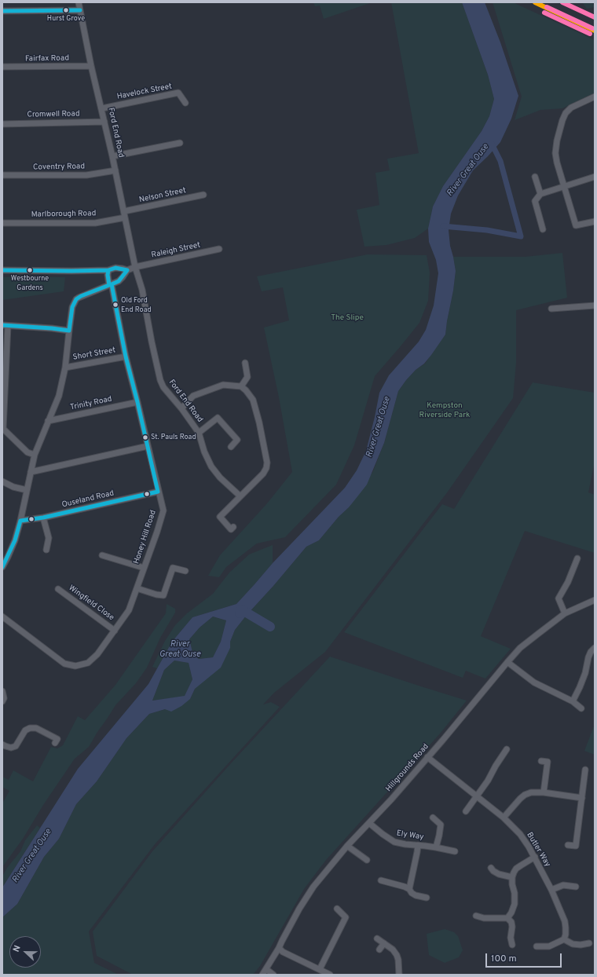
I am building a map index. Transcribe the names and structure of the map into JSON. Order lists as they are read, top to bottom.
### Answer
{
  "streets": {
    "street": [
      "Fairfax Road",
      "Havelock Street",
      "Cromwell Road",
      "Ford End Road",
      "Coventry Road",
      "Nelson Street",
      "Marlborough Road",
      "Raleigh Street",
      "Short Street",
      "Trinity Road",
      "Ouseland Road",
      "Honey Hill Road",
      "Wingfield Close",
      "Hillgrounds Road",
      "Ely Way",
      "Butler Way"
    ]
  },
  "crossings": [
    ["Fairfax Road", "Ford End Road"],
    ["Havelock Street", "Ford End Road"],
    ["Cromwell Road", "Ford End Road"],
    ["Ford End Road", "Coventry Road"],
    ["Ford End Road", "Nelson Street"],
    ["Ford End Road", "Marlborough Road"],
    ["Ford End Road", "Raleigh Street"],
    ["Short Street", "Honey Hill Road"],
    ["Trinity Road", "Honey Hill Road"],
    ["Ouseland Road", "Honey Hill Road"],
    ["Honey Hill Road", "Wingfield Close"],
    ["Hillgrounds Road", "Ely Way"],
    ["Hillgrounds Road", "Butler Way"]
  ],
  "water": ["River Great Ouse"],
  "parks": ["The Slipe", "Kempston Riverside Park"],
  "places": [
    "Hurst Grove",
    "Westbourne Gardens",
    "Old Ford End Road",
    "St. Pauls Road"
  ],
  "scale_bar": "100 m",
  "north": "left"
}
